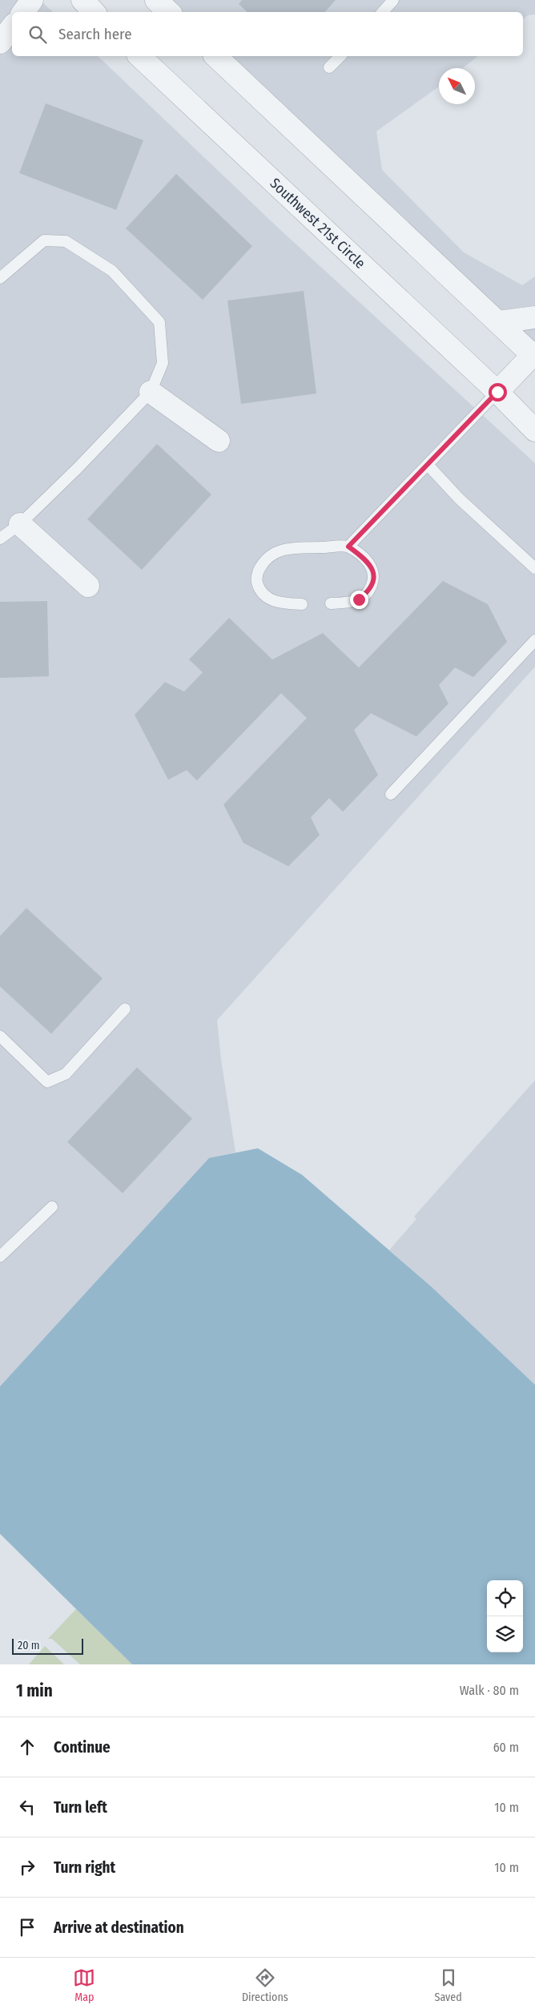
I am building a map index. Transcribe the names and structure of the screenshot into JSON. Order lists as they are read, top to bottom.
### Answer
{
  "streets": {
    "street": ["Southwest 21st Circle"]
  },
  "scale_bar": "20 m",
  "north": "top left",
  "page": {
    "search": "Search here",
    "scale": "20 m",
    "heading": ["1 min", "Walk · 80 m"],
    "list": [
      ["Continue", "60 m"],
      ["Turn left", "10 m"],
      ["Turn right", "10 m"],
      "Arrive at destination"
    ],
    "nav": ["Map", "Directions", "Saved"]
  }
}
